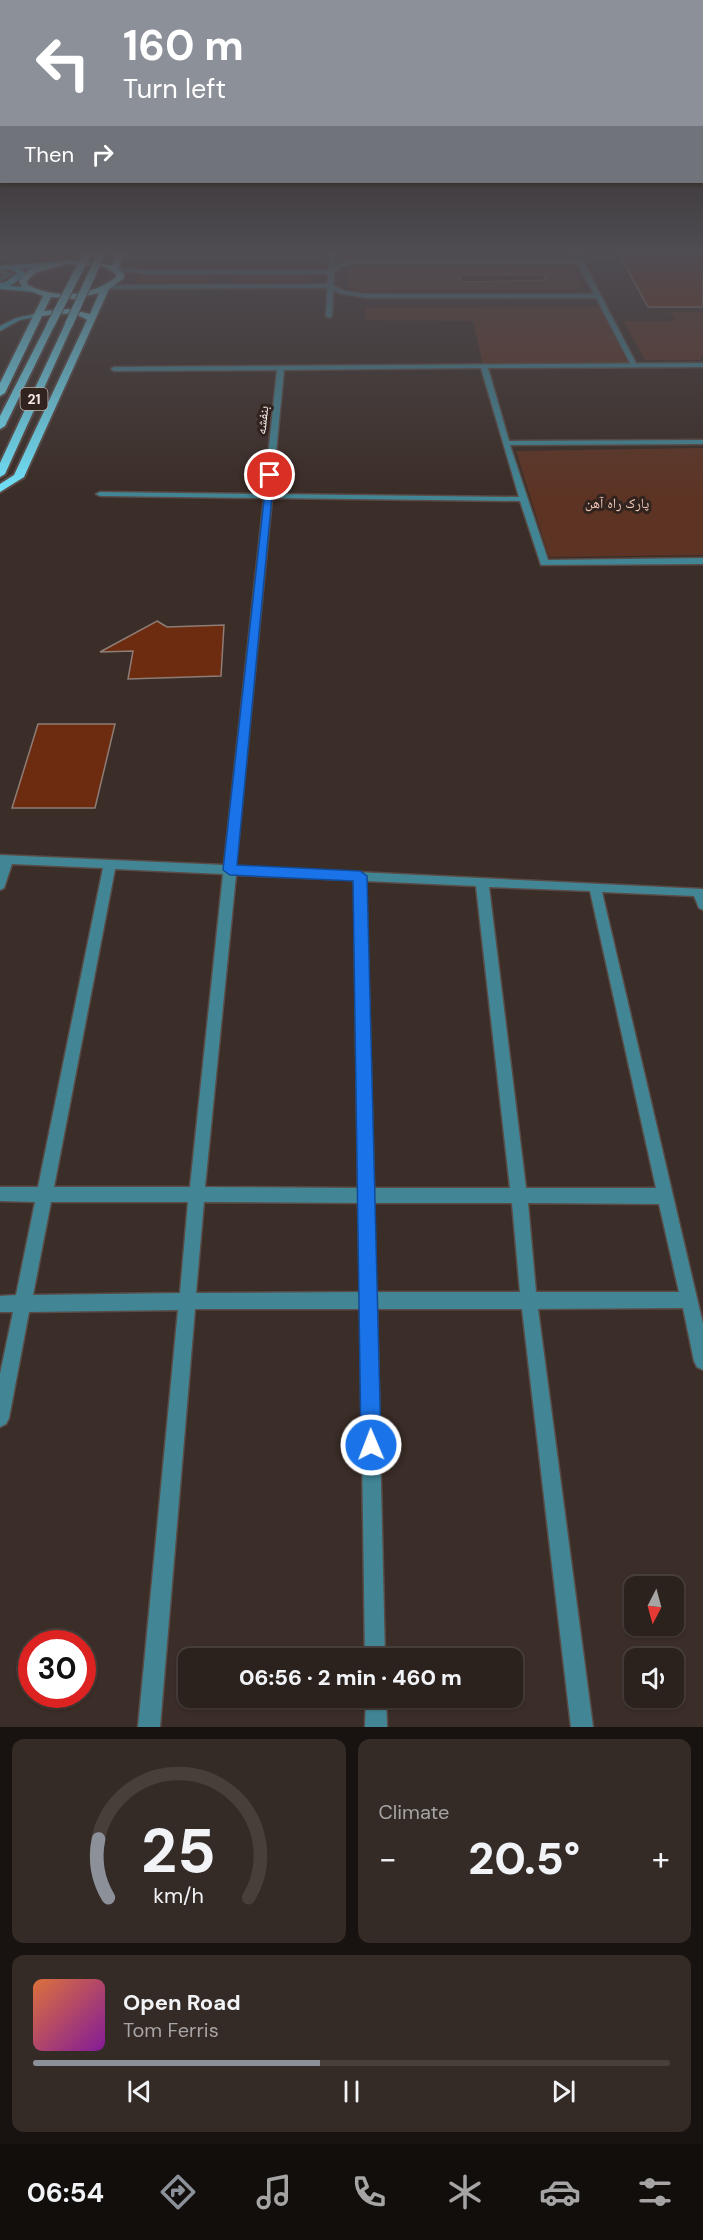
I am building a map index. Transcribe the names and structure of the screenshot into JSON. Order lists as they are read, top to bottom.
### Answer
{
  "streets": {
    "highway": ["21"],
    "street": ["بنفشه"]
  },
  "parks": ["پارک راه آهن"],
  "north": "bottom",
  "page": {
    "turn": ["160 m", "Turn left"],
    "then": "Then",
    "limit": "30",
    "trip": "06:56 · 2 min · 460 m",
    "tile": "Climate",
    "heat": ["−", "20.5°", "+"],
    "song": ["Open Road", "Tom Ferris"],
    "tabs": "06:54",
    "gauge": ["25", "km/h"]
  }
}
